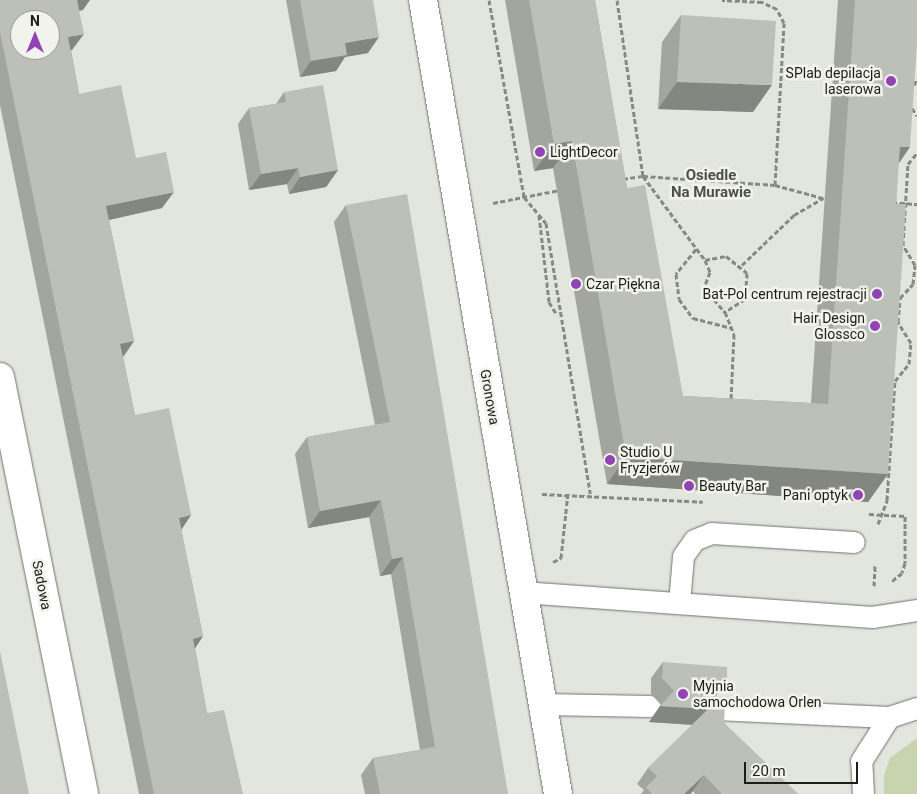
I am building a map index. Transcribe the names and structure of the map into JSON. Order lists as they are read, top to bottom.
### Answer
{
  "streets": {
    "street": ["Gronowa", "Sadowa"]
  },
  "districts": ["Osiedle Na Murawie"],
  "places": [
    "SPlab depilacja laserowa",
    "LightDecor",
    "Czar Piękna",
    "Bat-Pol centrum rejestracji",
    "Hair Design Glossco",
    "Studio U Fryzjerów",
    "Beauty Bar",
    "Pani optyk",
    "Myjnia samochodowa Orlen"
  ],
  "scale_bar": "20 m",
  "north": "top"
}
